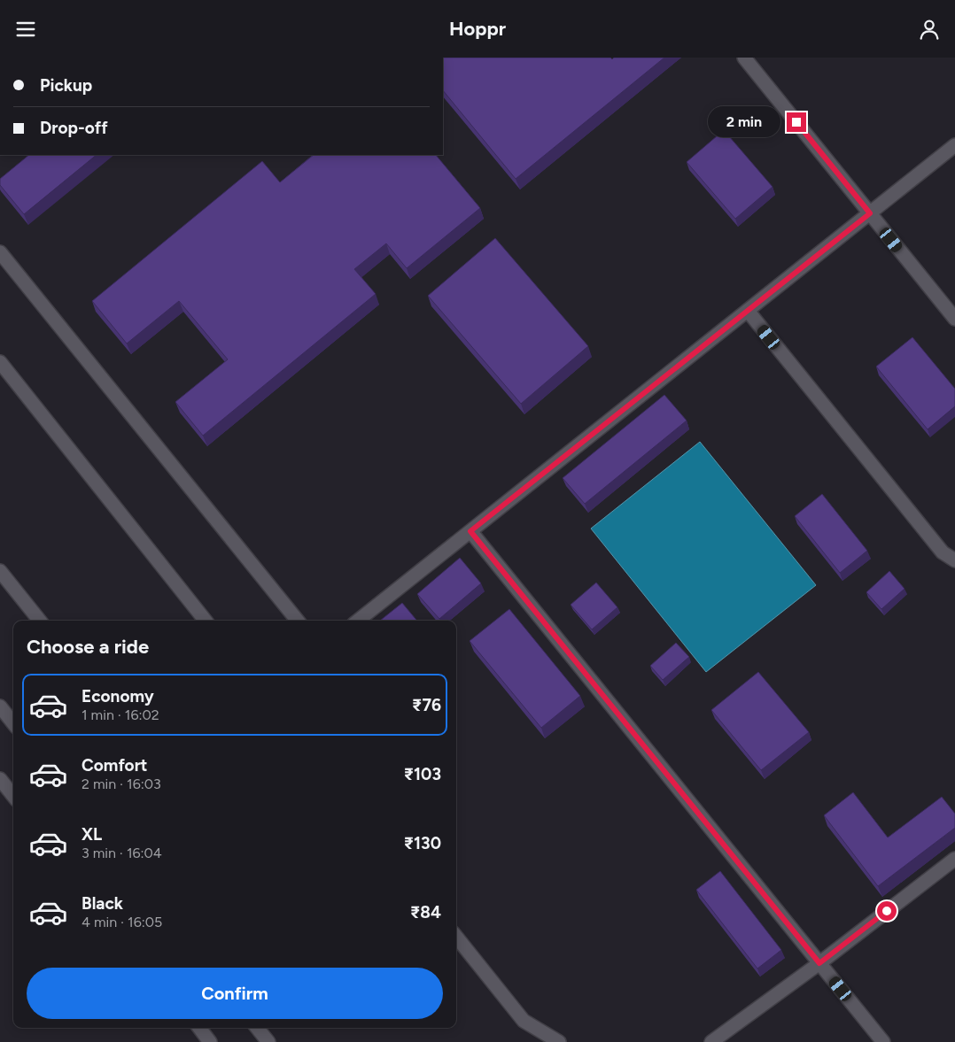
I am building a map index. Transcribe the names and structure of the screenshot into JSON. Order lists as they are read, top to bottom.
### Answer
{
  "page": {
    "header": "Hoppr",
    "banner": ["Pickup", "Drop-off"],
    "bubble": "2 min",
    "heading": "Choose a ride",
    "list": [
      {
        "name": "Economy",
        "note": "1 min · 16:02",
        "value": "₹76"
      },
      {
        "name": "Comfort",
        "note": "2 min · 16:03",
        "value": "₹103"
      },
      {
        "name": "XL",
        "note": "3 min · 16:04",
        "value": "₹130"
      },
      {
        "name": "Black",
        "note": "4 min · 16:05",
        "value": "₹84"
      }
    ],
    "buttons": "Confirm"
  }
}
